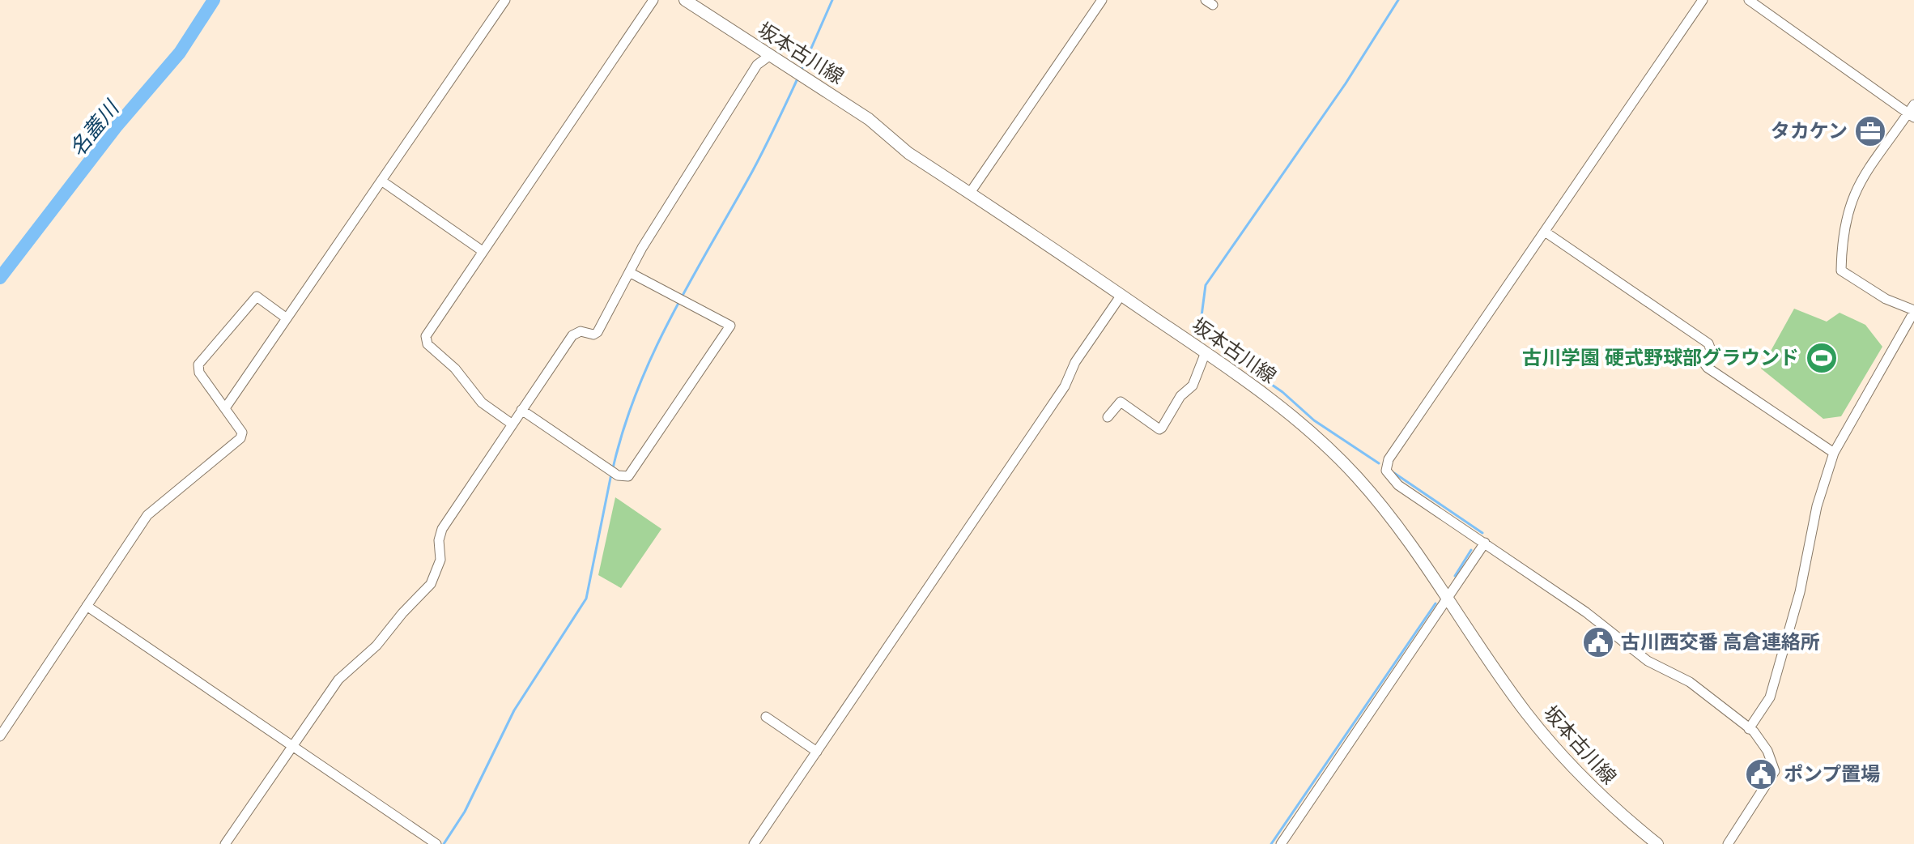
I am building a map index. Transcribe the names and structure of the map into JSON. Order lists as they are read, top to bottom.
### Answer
{
  "streets": {
    "main road": ["坂本古川線"]
  },
  "water": ["名蓋川"],
  "places": {
    "office": ["タカケン"],
    "sports": ["古川学園 硬式野球部グラウンド"],
    "public building": ["古川西交番 高倉連絡所", "ポンプ置場"]
  }
}
